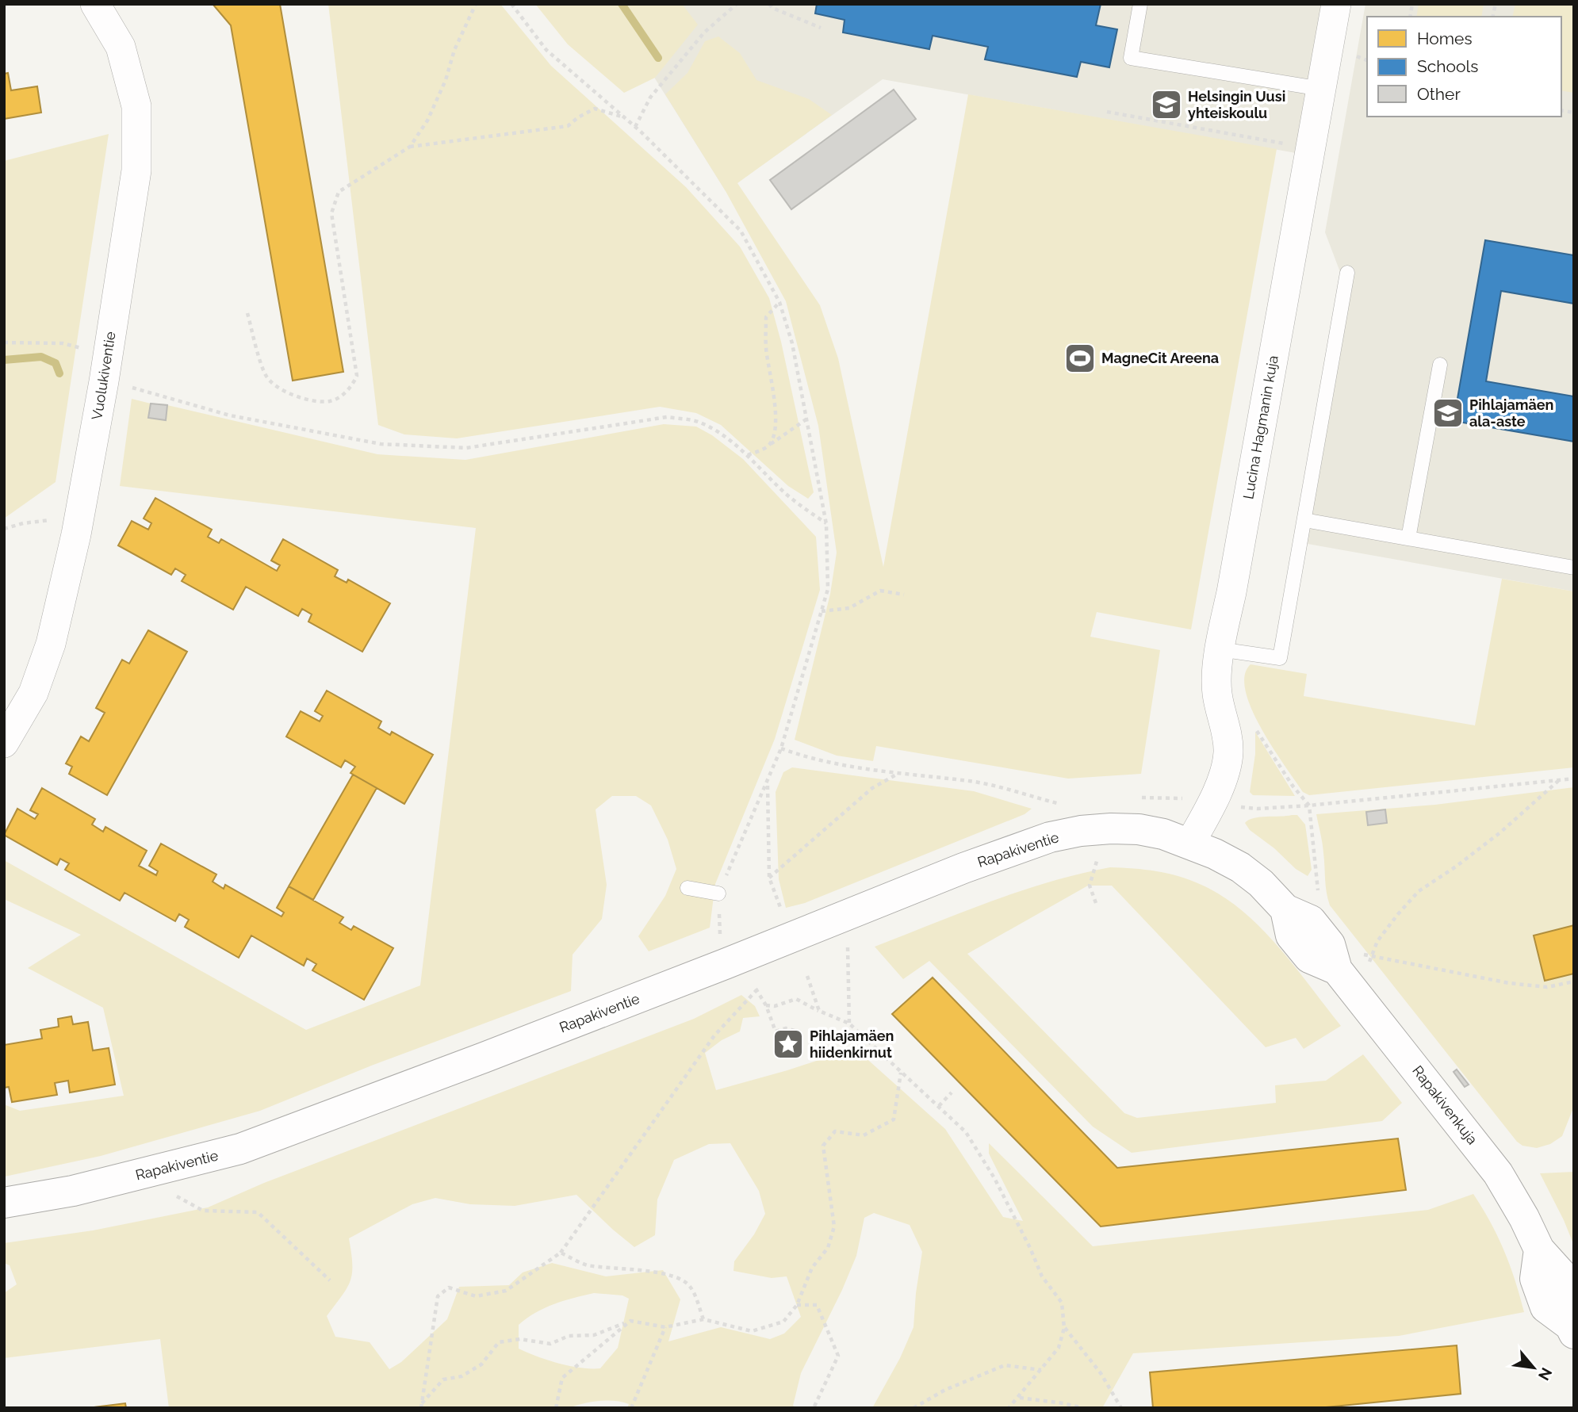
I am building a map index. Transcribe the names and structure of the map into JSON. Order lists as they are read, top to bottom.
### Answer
{
  "streets": {
    "main road": ["Rapakiventie", "Rapakivenkuja"],
    "street": ["Vuolukiventie", "Lucina Hagmanin kuja"]
  },
  "crossings": [
    ["Lucina Hagmanin kuja", "Rapakiventie"],
    ["Lucina Hagmanin kuja", "Rapakivenkuja"],
    ["Rapakiventie", "Rapakivenkuja"]
  ],
  "places": {
    "school or university": ["Helsingin Uusi yhteiskoulu", "Pihlajamäen ala-aste"],
    "sports": ["MagneCit Areena"],
    "place": ["Pihlajamäen hiidenkirnut"]
  },
  "legend": ["Homes", "Schools", "Other"],
  "north": "bottom right"
}
